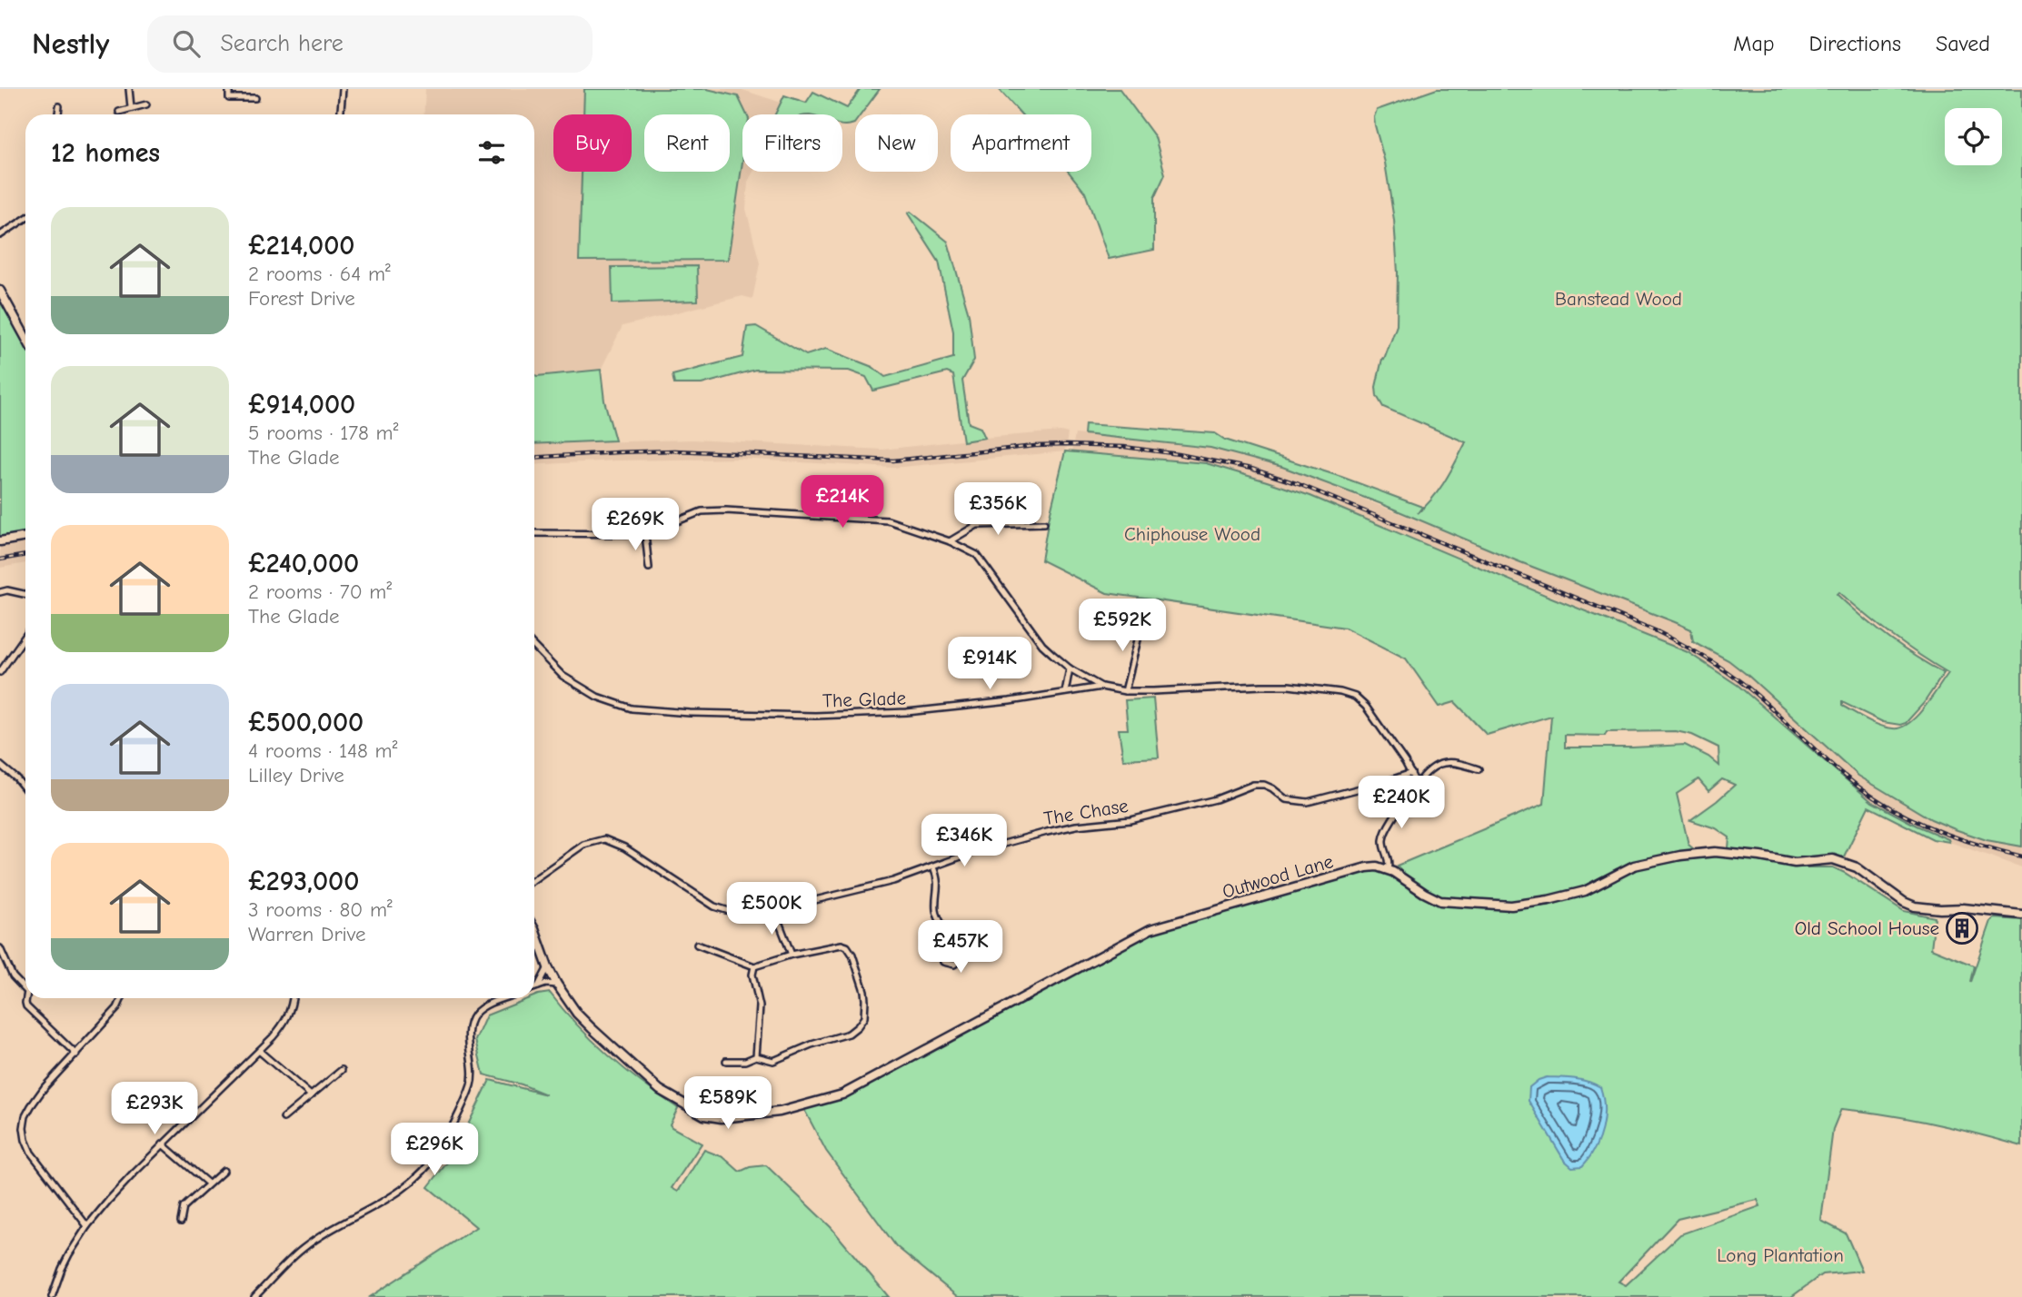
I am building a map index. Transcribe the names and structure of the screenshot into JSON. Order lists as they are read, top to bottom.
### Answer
{
  "streets": {
    "main road": ["Outwood Lane"],
    "street": ["The Glade", "The Chase"]
  },
  "crossings": [
    ["The Glade", "The Chase"]
  ],
  "parks": ["Banstead Wood", "Chiphouse Wood", "Long Plantation"],
  "places": {
    "building": ["Old School House"]
  },
  "page": {
    "header": "Nestly",
    "search": "Search here",
    "nav": ["Map", "Directions", "Saved"],
    "chip": [
      "Buy",
      "Rent",
      "Filters",
      "New",
      "Apartment"
    ],
    "heading": "12 homes",
    "list": [
      {
        "name": "£214,000",
        "note": "2 rooms · 64 m² · Forest Drive"
      },
      {
        "name": "£914,000",
        "note": "5 rooms · 178 m² · The Glade"
      },
      {
        "name": "£240,000",
        "note": "2 rooms · 70 m² · The Glade"
      },
      {
        "name": "£500,000",
        "note": "4 rooms · 148 m² · Lilley Drive"
      },
      {
        "name": "£293,000",
        "note": "3 rooms · 80 m² · Warren Drive"
      }
    ],
    "price": [
      "£214K",
      "£356K",
      "£269K",
      "£592K",
      "£914K",
      "£240K",
      "£346K",
      "£500K",
      "£457K",
      "£589K",
      "£293K",
      "£296K"
    ]
  }
}
